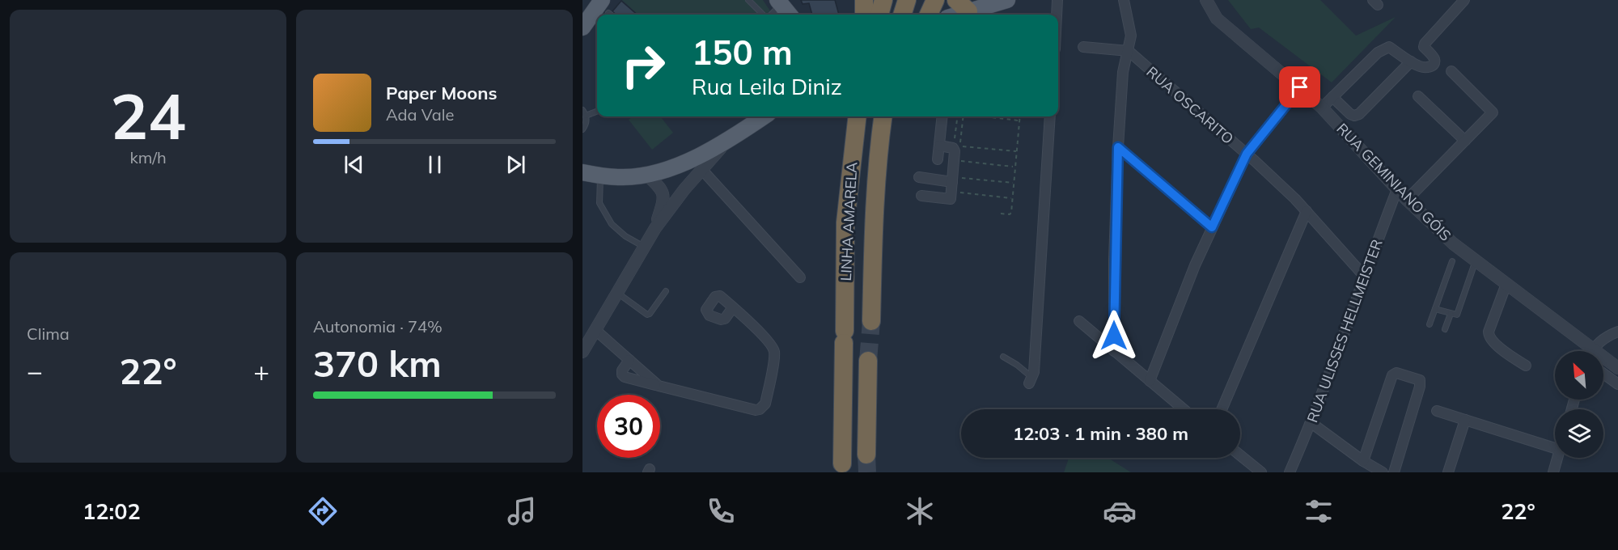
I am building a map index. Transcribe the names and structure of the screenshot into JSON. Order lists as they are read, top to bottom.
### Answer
{
  "streets": {
    "highway": ["LINHA AMARELA"],
    "street": ["RUA OSCARITO", "RUA GEMINIANO GÓIS", "RUA ULISSES HELLMEISTER"]
  },
  "crossings": [
    ["RUA OSCARITO", "RUA ULISSES HELLMEISTER"],
    ["RUA GEMINIANO GÓIS", "RUA ULISSES HELLMEISTER"]
  ],
  "north": "top left",
  "page": {
    "tile": [
      ["24", "km/h"],
      "Clima",
      ["Autonomia · 74%", "370 km"]
    ],
    "turn": ["150 m", "Rua Leila Diniz"],
    "song": ["Paper Moons", "Ada Vale"],
    "heat": ["−", "22°", "+"],
    "limit": "30",
    "trip": "12:03 · 1 min · 380 m",
    "tabs": ["12:02", "22°"]
  }
}
